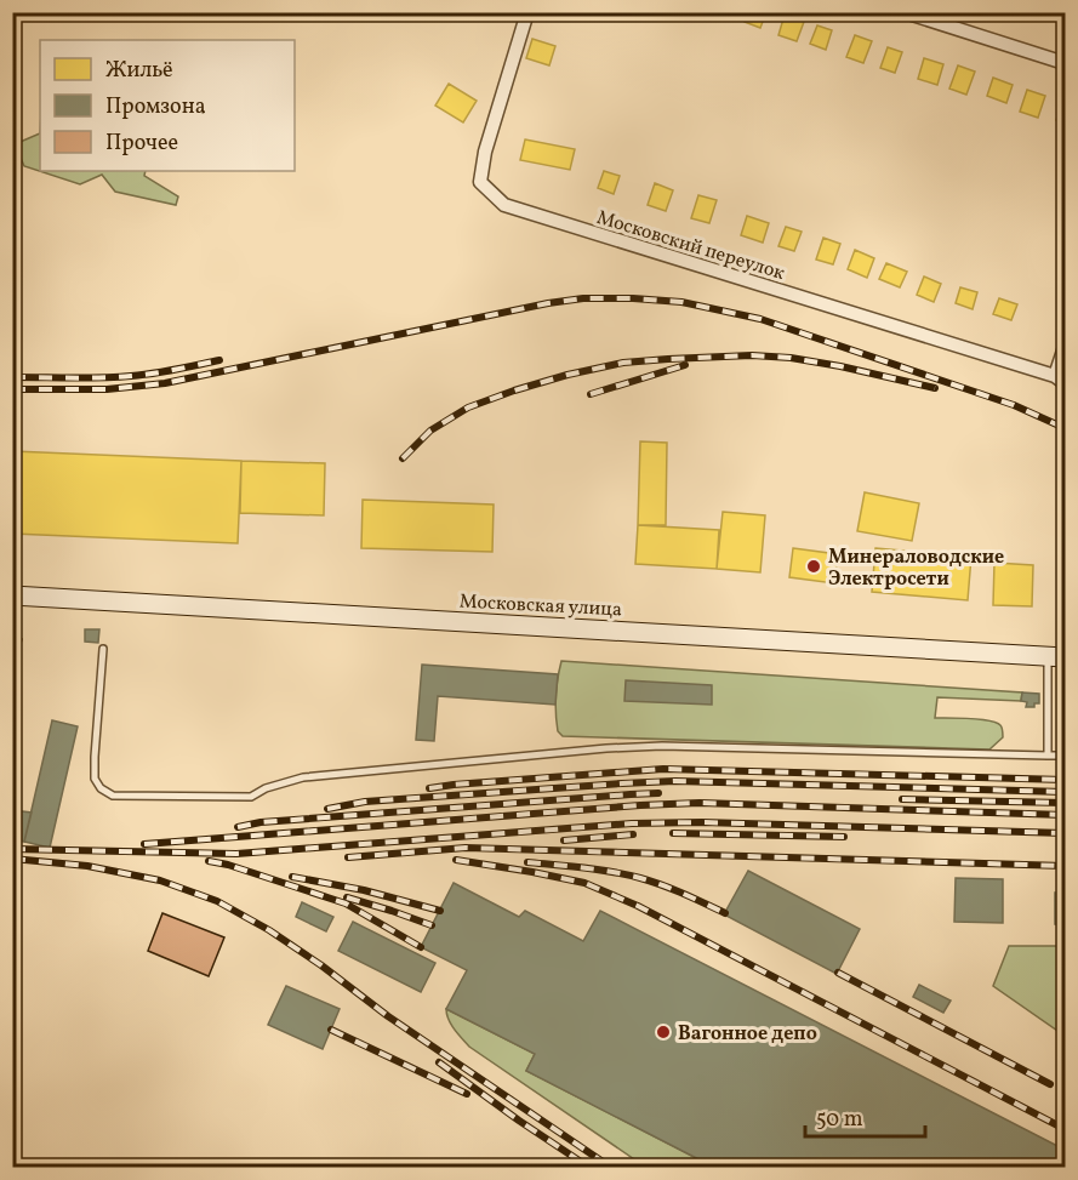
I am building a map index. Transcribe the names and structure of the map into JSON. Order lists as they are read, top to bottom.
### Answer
{
  "streets": {
    "street": ["Московский переулок", "Московская улица"]
  },
  "places": ["Минераловодские Электросети", "Вагонное депо"],
  "legend": ["Жильё", "Промзона", "Прочее"],
  "scale_bar": "50 m"
}
